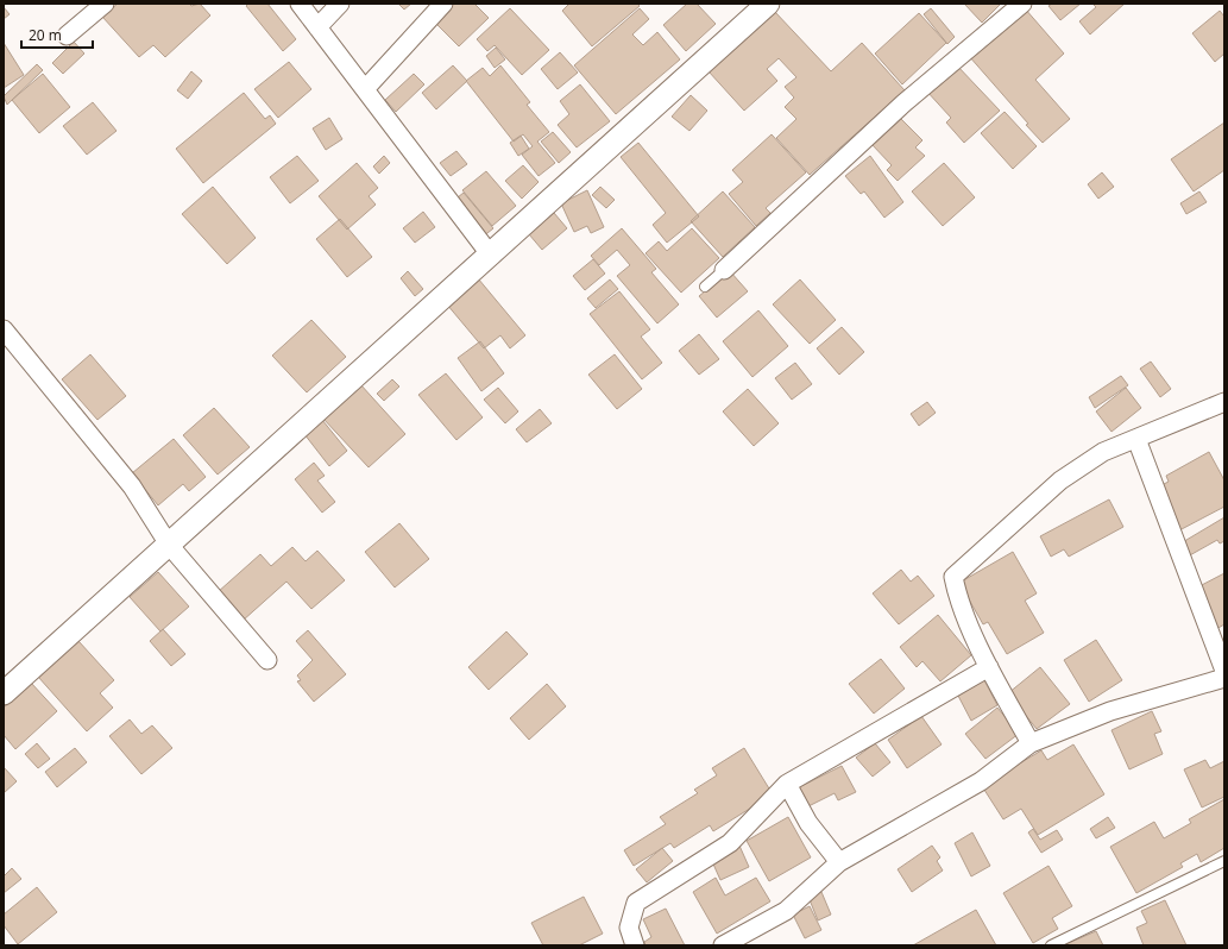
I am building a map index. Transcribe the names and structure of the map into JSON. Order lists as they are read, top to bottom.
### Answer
{
  "scale_bar": "20 m"
}
